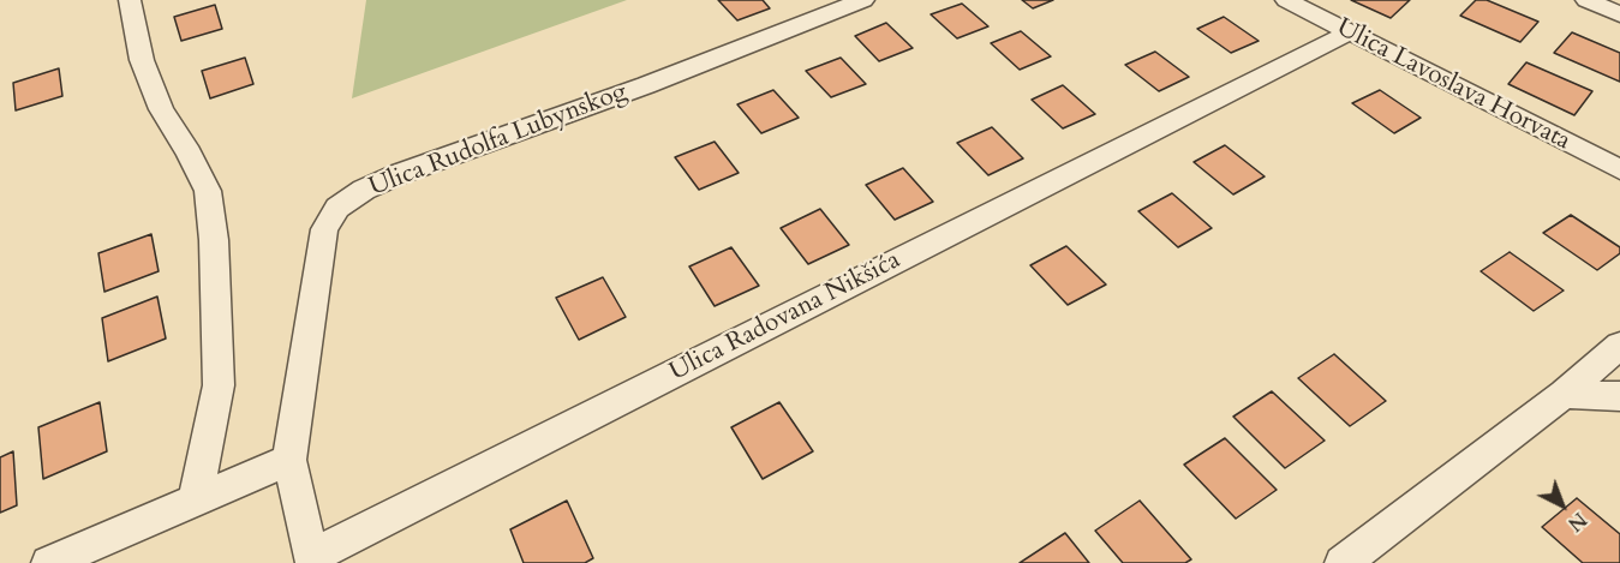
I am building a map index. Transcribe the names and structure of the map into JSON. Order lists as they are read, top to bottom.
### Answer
{
  "streets": {
    "street": ["Ulica Lavoslava Horvata", "Ulica Rudolfa Lubynskog", "Ulica Radovana Nikšića"]
  },
  "crossings": [
    ["Ulica Lavoslava Horvata", "Ulica Radovana Nikšića"],
    ["Ulica Rudolfa Lubynskog", "Ulica Radovana Nikšića"]
  ],
  "north": "bottom right"
}
